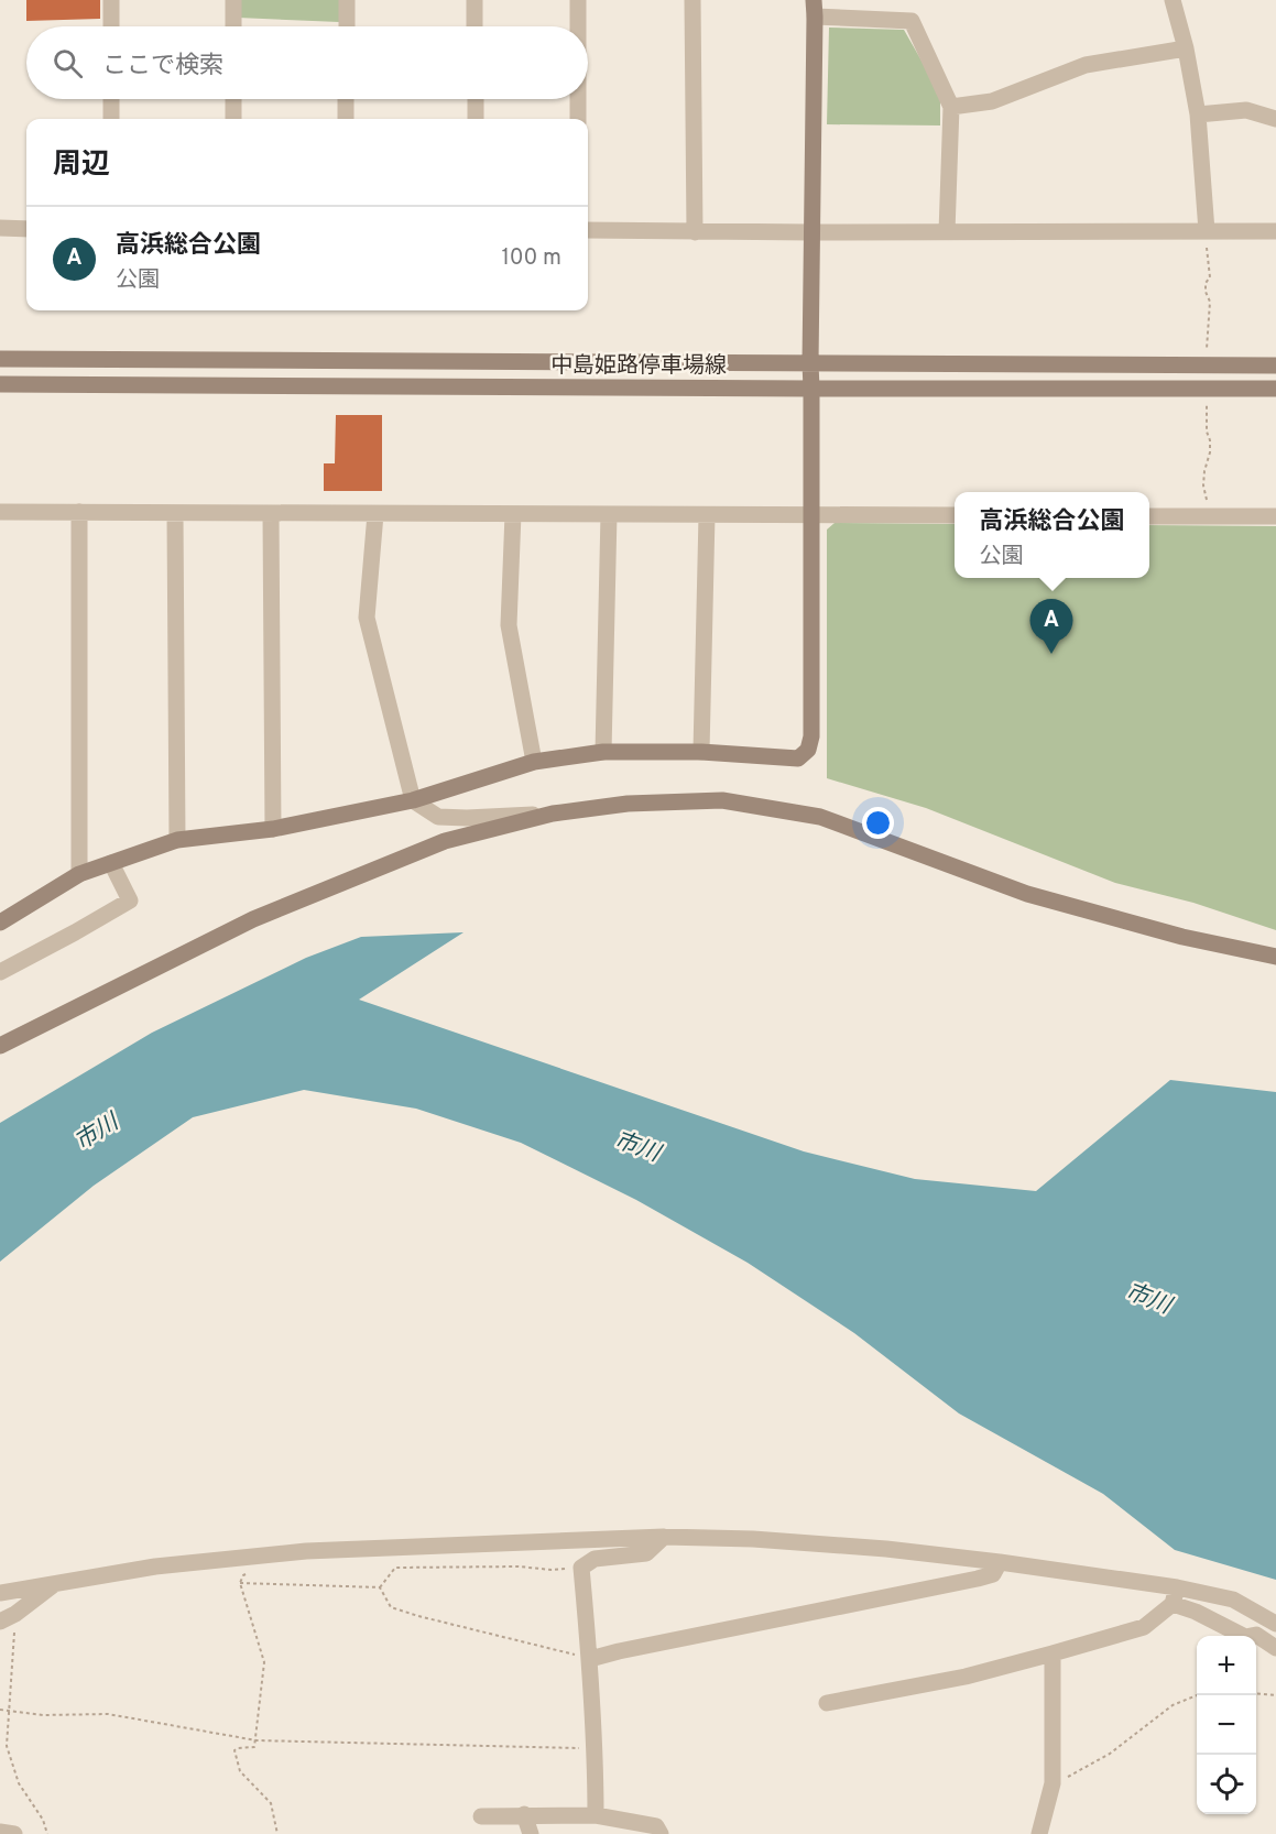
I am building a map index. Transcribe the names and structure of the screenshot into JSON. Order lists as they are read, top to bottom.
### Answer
{
  "streets": {
    "street": ["中島姫路停車場線"]
  },
  "water": ["市川"],
  "page": {
    "search": "ここで検索",
    "heading": "周辺",
    "list": [
      {
        "mark": "A",
        "name": "高浜総合公園",
        "note": "公園",
        "value": "100 m"
      }
    ],
    "popup": ["高浜総合公園", "公園"],
    "pins": "A",
    "map_buttons": ["+", "−"]
  }
}
